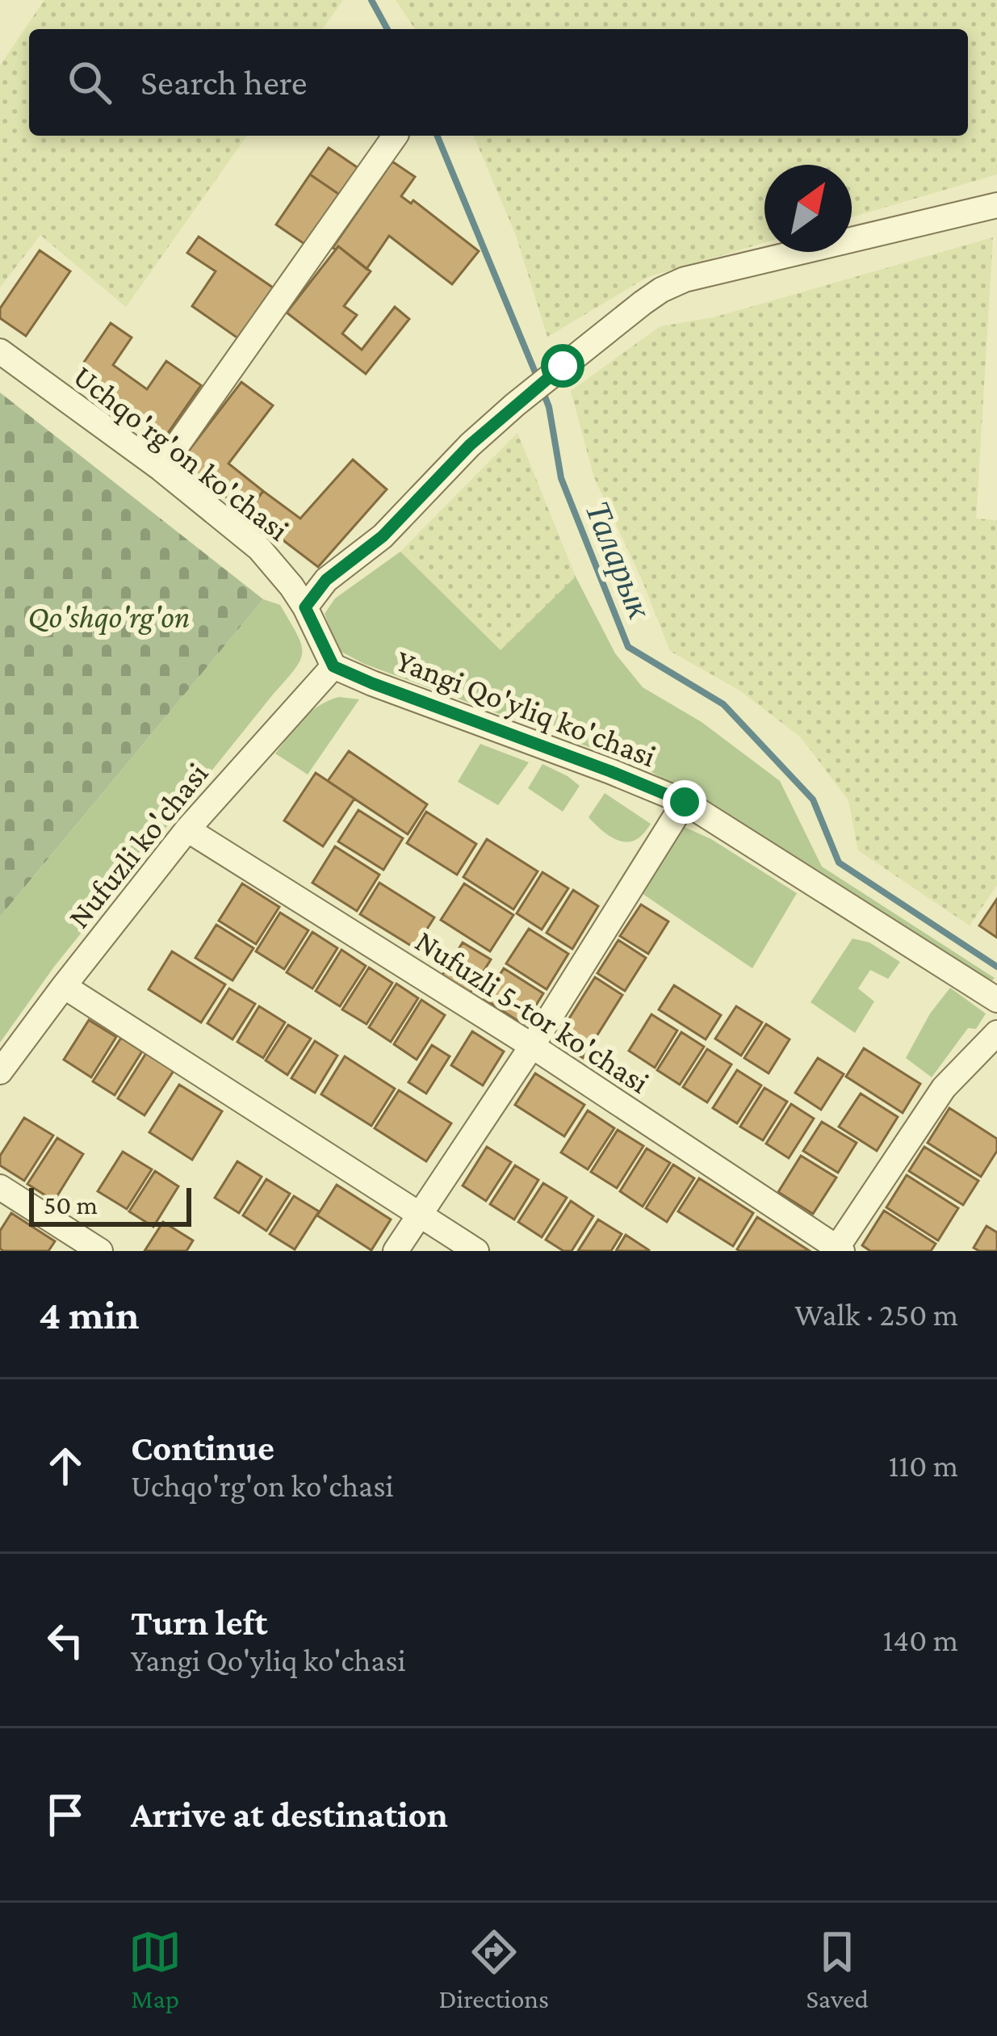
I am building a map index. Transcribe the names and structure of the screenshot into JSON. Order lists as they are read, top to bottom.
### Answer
{
  "streets": {
    "street": [
      "Uchqo'rg'on ko'chasi",
      "Yangi Qo'yliq ko'chasi",
      "Nufuzli ko'chasi",
      "Nufuzli 5-tor ko'chasi"
    ]
  },
  "crossings": [
    ["Yangi Qo'yliq ko'chasi", "Nufuzli ko'chasi"],
    ["Nufuzli ko'chasi", "Nufuzli 5-tor ko'chasi"]
  ],
  "water": ["Таларык"],
  "parks": ["Qo'shqo'rg'on"],
  "scale_bar": "50 m",
  "north": "top right",
  "page": {
    "search": "Search here",
    "scale": "50 m",
    "heading": ["4 min", "Walk · 250 m"],
    "list": [
      ["Continue", "Uchqo'rg'on ko'chasi", "110 m"],
      ["Turn left", "Yangi Qo'yliq ko'chasi", "140 m"],
      "Arrive at destination"
    ],
    "nav": ["Map", "Directions", "Saved"]
  }
}
